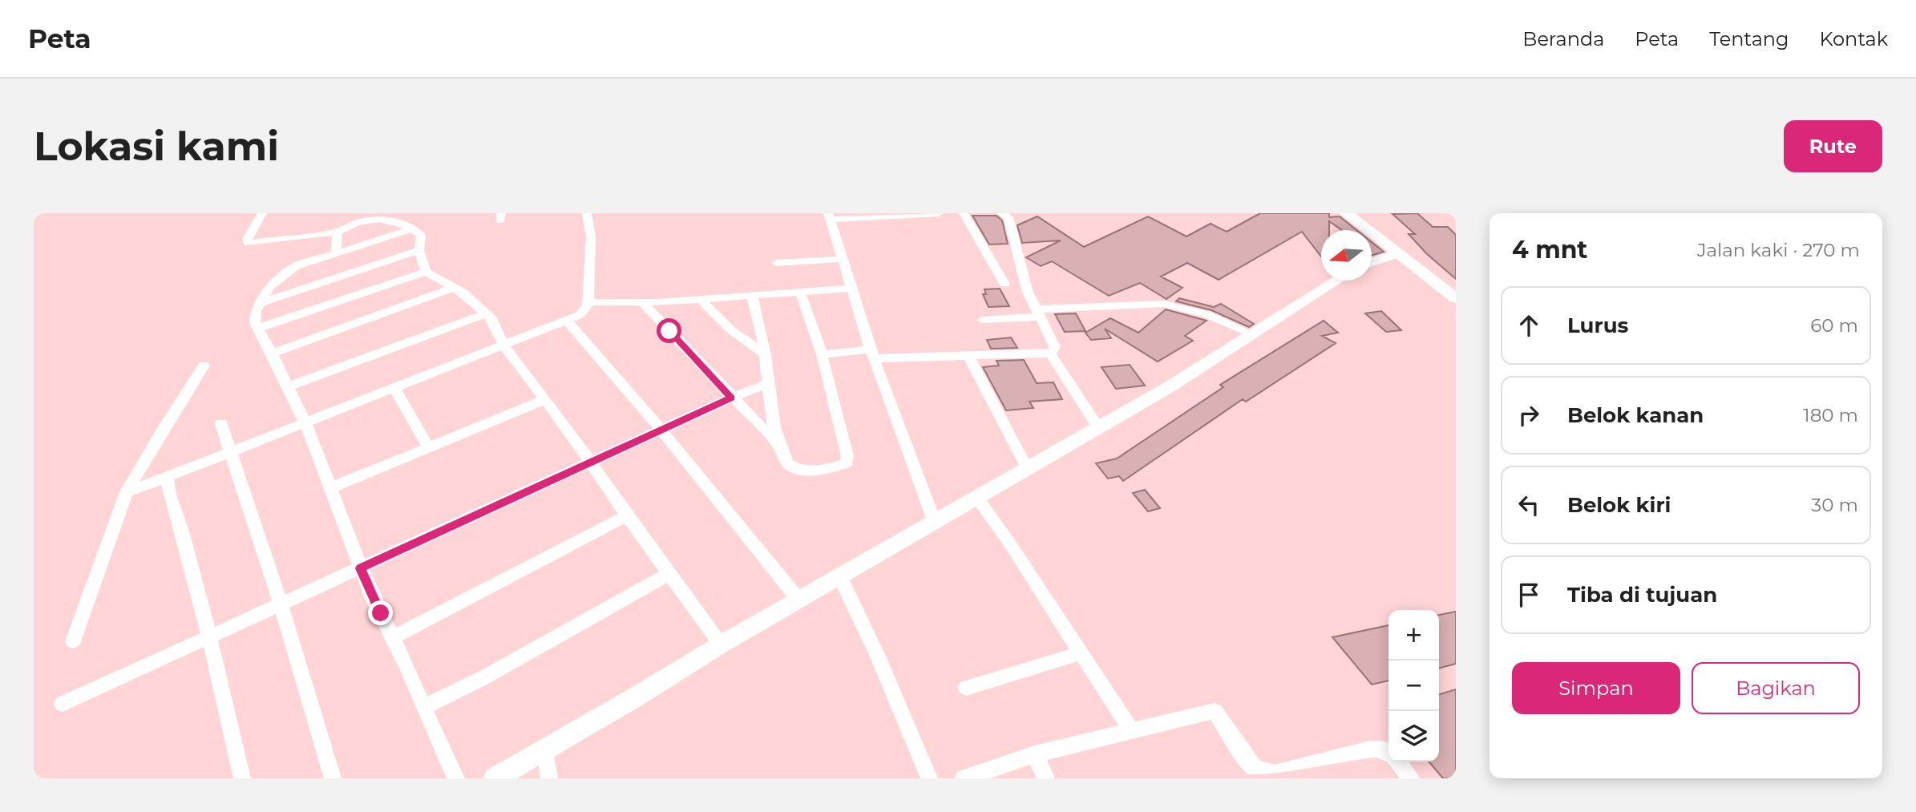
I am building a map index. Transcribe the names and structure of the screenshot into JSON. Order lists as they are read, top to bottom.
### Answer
{
  "north": "left",
  "page": {
    "header": "Peta",
    "nav": [
      "Beranda",
      "Peta",
      "Tentang",
      "Kontak"
    ],
    "buttons": [
      "Rute",
      ["Simpan", "Bagikan"]
    ],
    "title": "Lokasi kami",
    "heading": ["4 mnt", "Jalan kaki · 270 m"],
    "list": [
      ["Lurus", "60 m"],
      ["Belok kanan", "180 m"],
      ["Belok kiri", "30 m"],
      "Tiba di tujuan"
    ],
    "map_buttons": ["+", "−"]
  }
}
